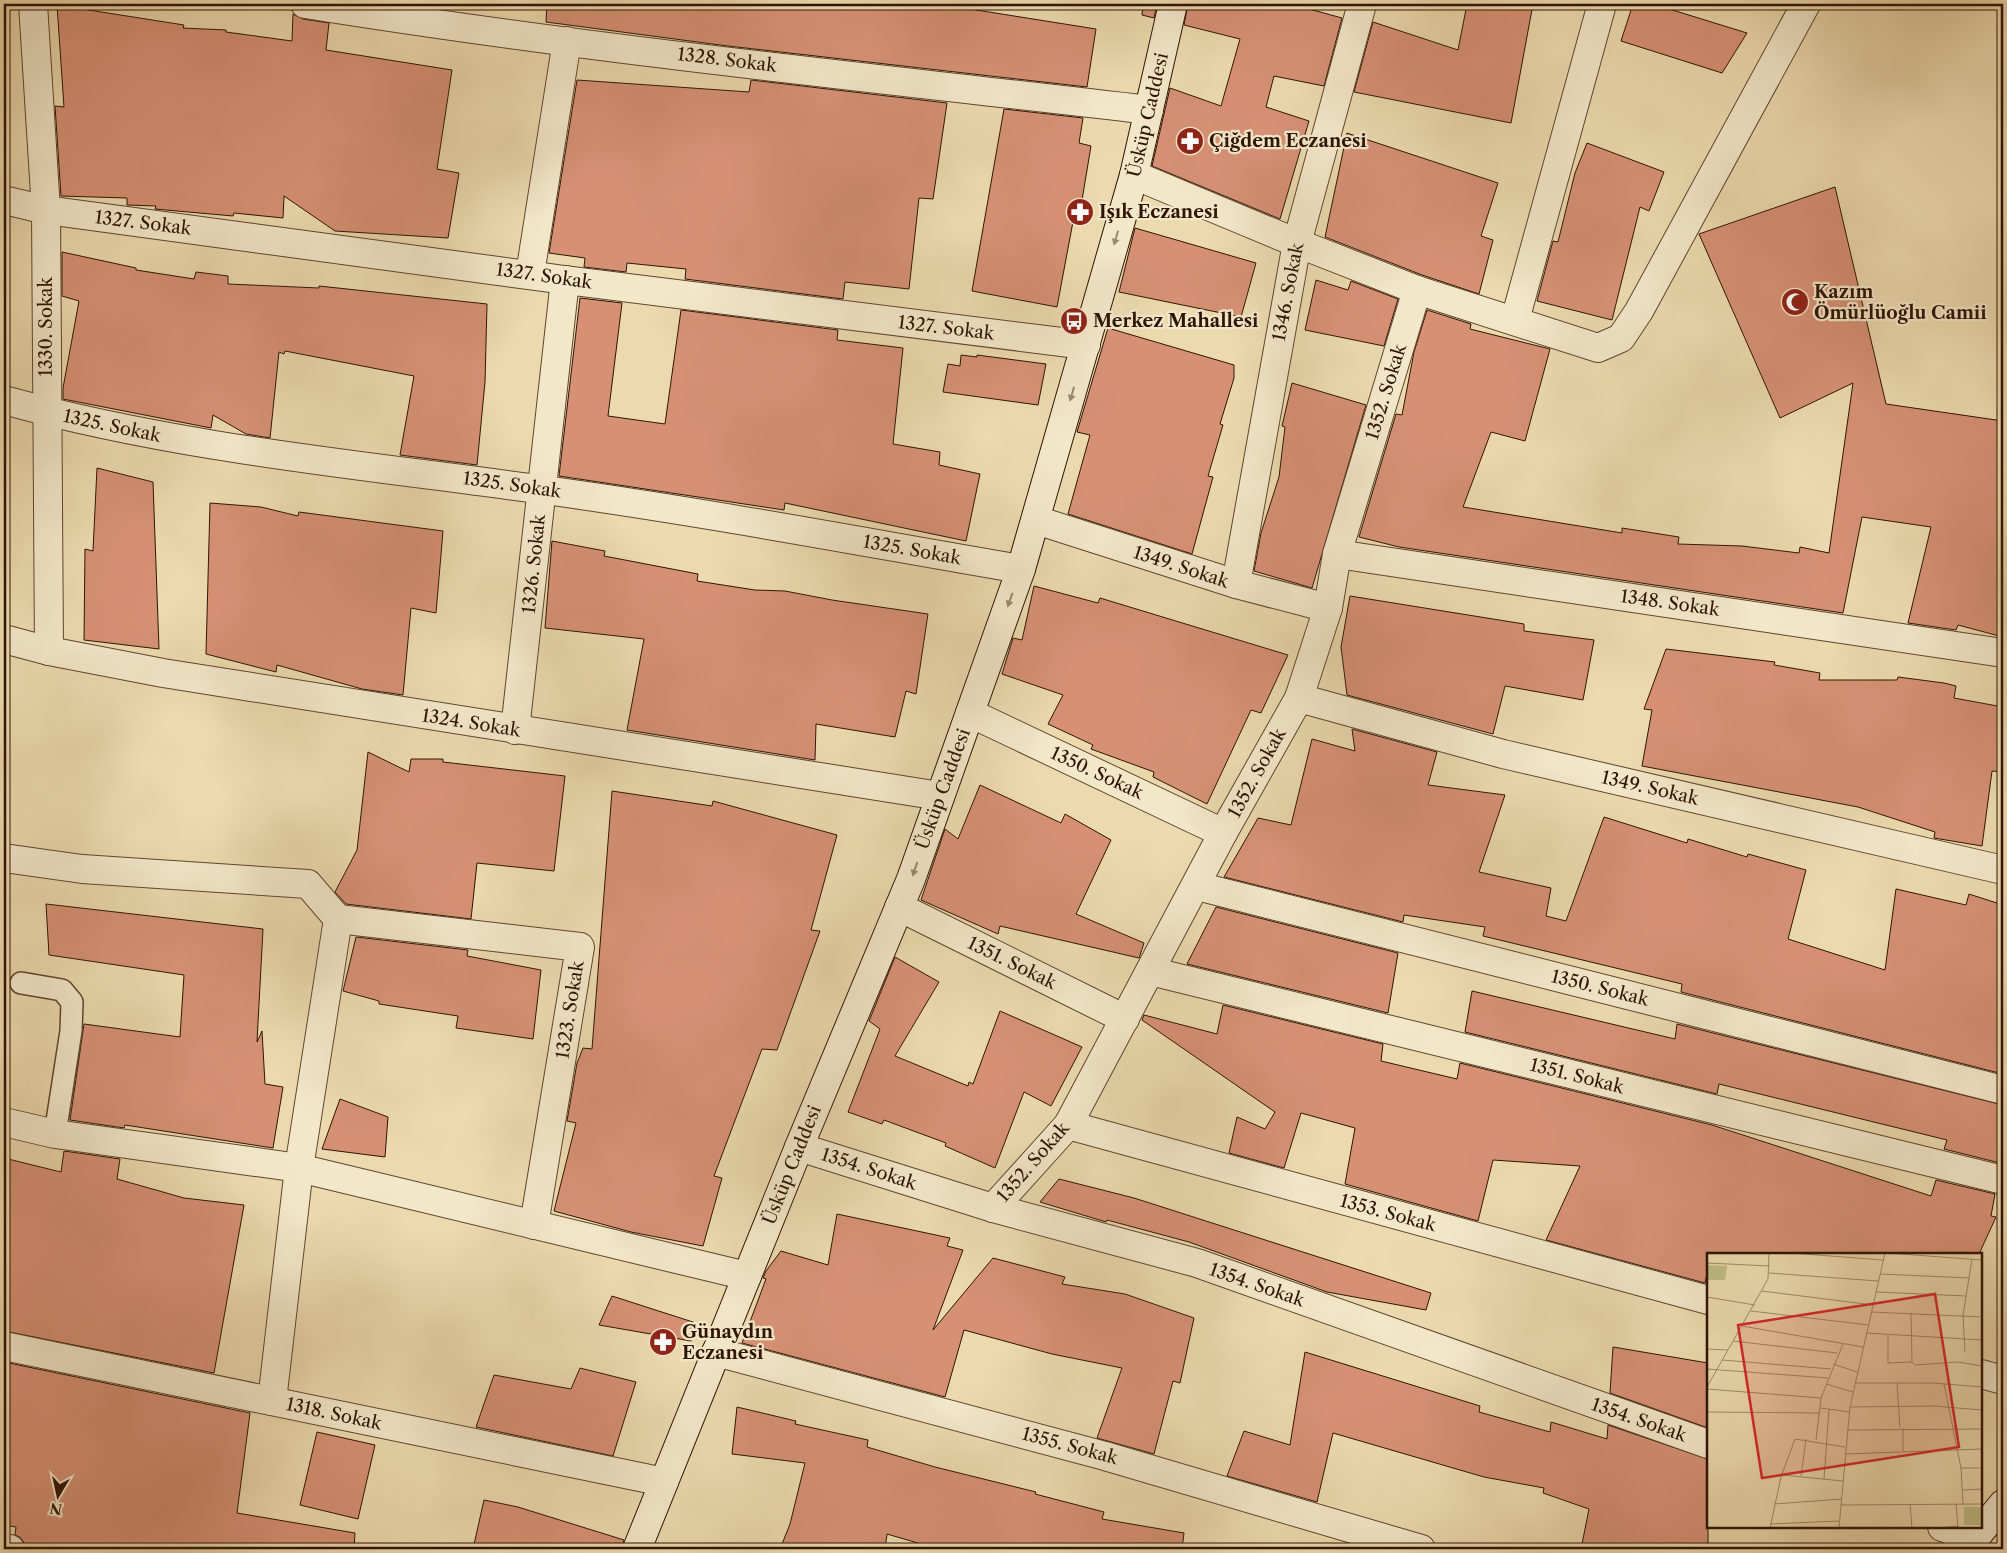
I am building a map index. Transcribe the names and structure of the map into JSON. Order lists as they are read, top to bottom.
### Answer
{
  "streets": {
    "street": [
      "1328. Sokak",
      "Üsküp Caddesi",
      "1327. Sokak",
      "1346. Sokak",
      "1330. Sokak",
      "1352. Sokak",
      "1325. Sokak",
      "1326. Sokak",
      "1349. Sokak",
      "1348. Sokak",
      "1324. Sokak",
      "1350. Sokak",
      "1351. Sokak",
      "1323. Sokak",
      "1354. Sokak",
      "1353. Sokak",
      "1318. Sokak",
      "1355. Sokak"
    ]
  },
  "crossings": [
    ["1328. Sokak", "Üsküp Caddesi"],
    ["Üsküp Caddesi", "1327. Sokak"],
    ["Üsküp Caddesi", "1325. Sokak"],
    ["Üsküp Caddesi", "1349. Sokak"],
    ["Üsküp Caddesi", "1324. Sokak"],
    ["Üsküp Caddesi", "1350. Sokak"],
    ["Üsküp Caddesi", "1351. Sokak"],
    ["Üsküp Caddesi", "1354. Sokak"],
    ["Üsküp Caddesi", "1318. Sokak"],
    ["Üsküp Caddesi", "1355. Sokak"],
    ["1327. Sokak", "1330. Sokak"],
    ["1327. Sokak", "1326. Sokak"],
    ["1346. Sokak", "1349. Sokak"],
    ["1330. Sokak", "1325. Sokak"],
    ["1330. Sokak", "1324. Sokak"],
    ["1352. Sokak", "1349. Sokak"],
    ["1352. Sokak", "1348. Sokak"],
    ["1352. Sokak", "1350. Sokak"],
    ["1352. Sokak", "1351. Sokak"],
    ["1352. Sokak", "1354. Sokak"],
    ["1352. Sokak", "1353. Sokak"],
    ["1325. Sokak", "1326. Sokak"],
    ["1326. Sokak", "1324. Sokak"]
  ],
  "one_way": ["Üsküp Caddesi"],
  "places": {
    "pharmacy": ["Çiğdem Eczanesi", "Işık Eczanesi", "Günaydın Eczanesi"],
    "mosque": ["Kazım Ömürlüoğlu Camii"],
    "bus stop": ["Merkez Mahallesi"]
  },
  "north": "bottom"
}
